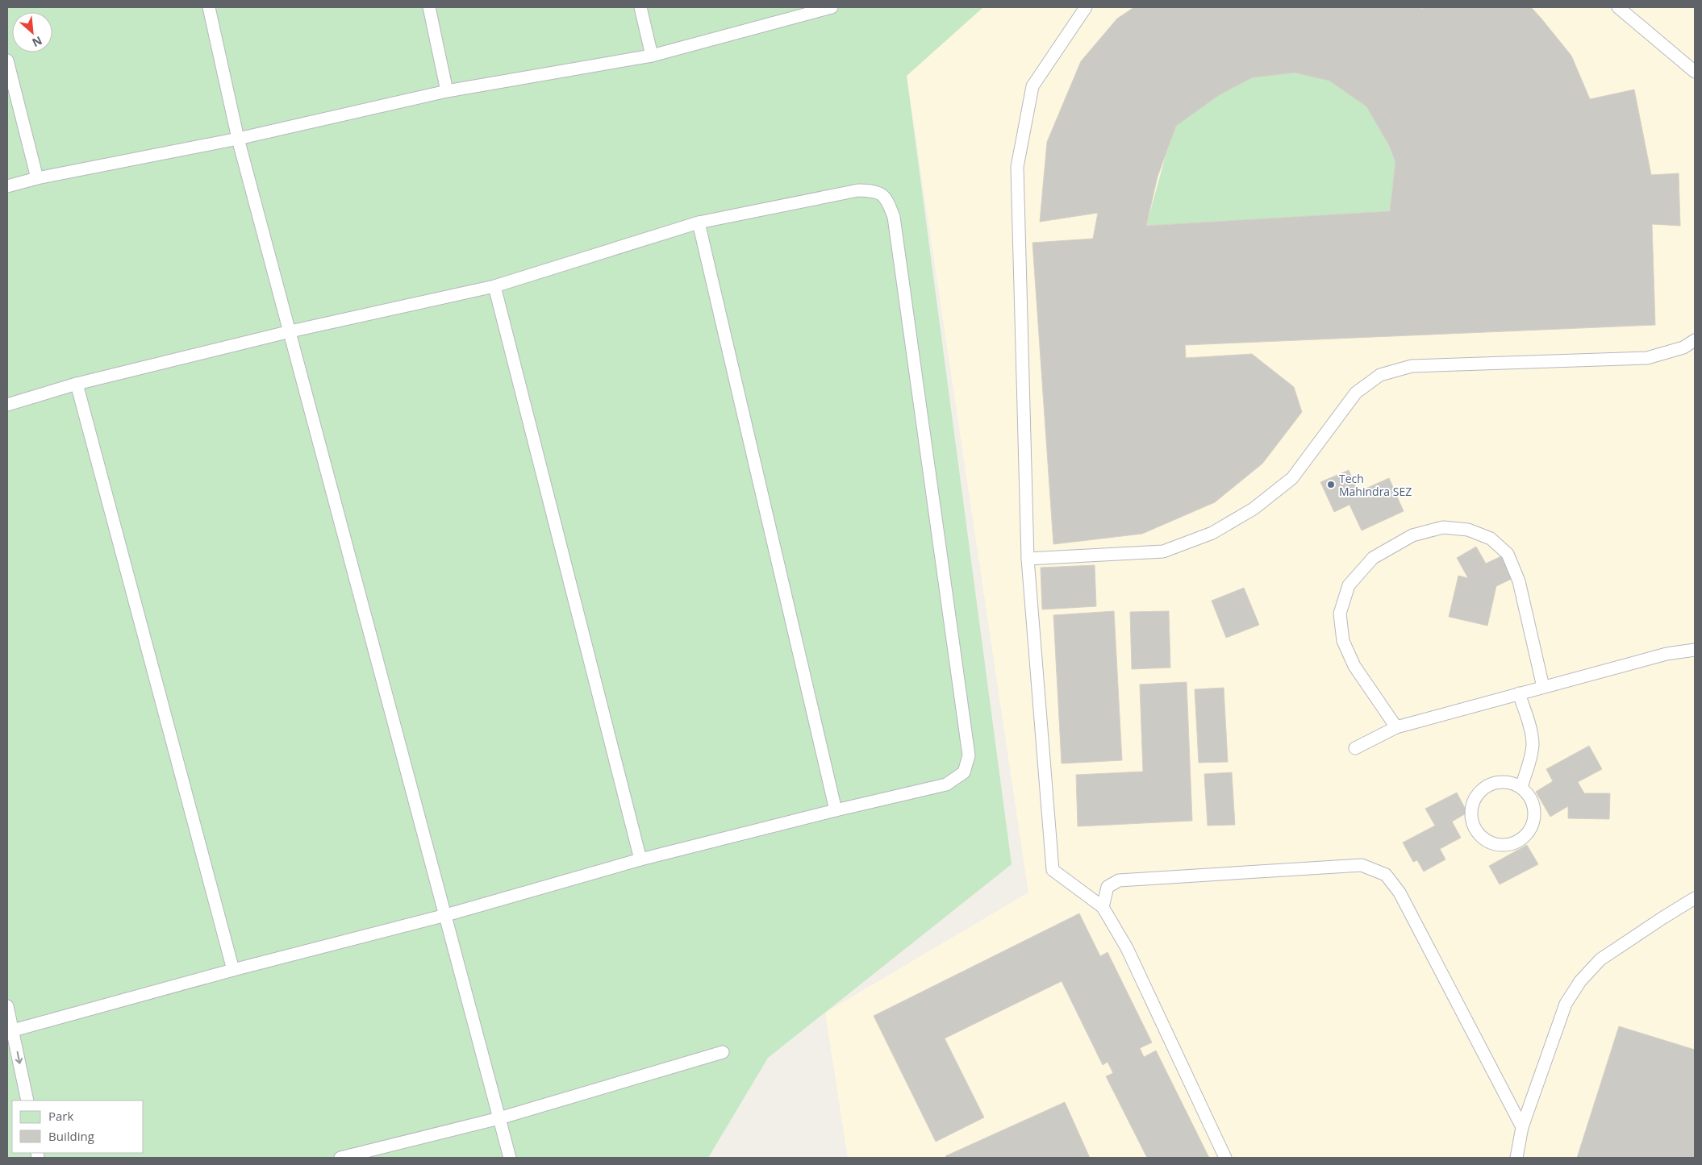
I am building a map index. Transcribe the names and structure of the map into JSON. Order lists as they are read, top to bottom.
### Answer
{
  "places": ["Tech Mahindra SEZ"],
  "legend": ["Park", "Building"],
  "north": "bottom right"
}
